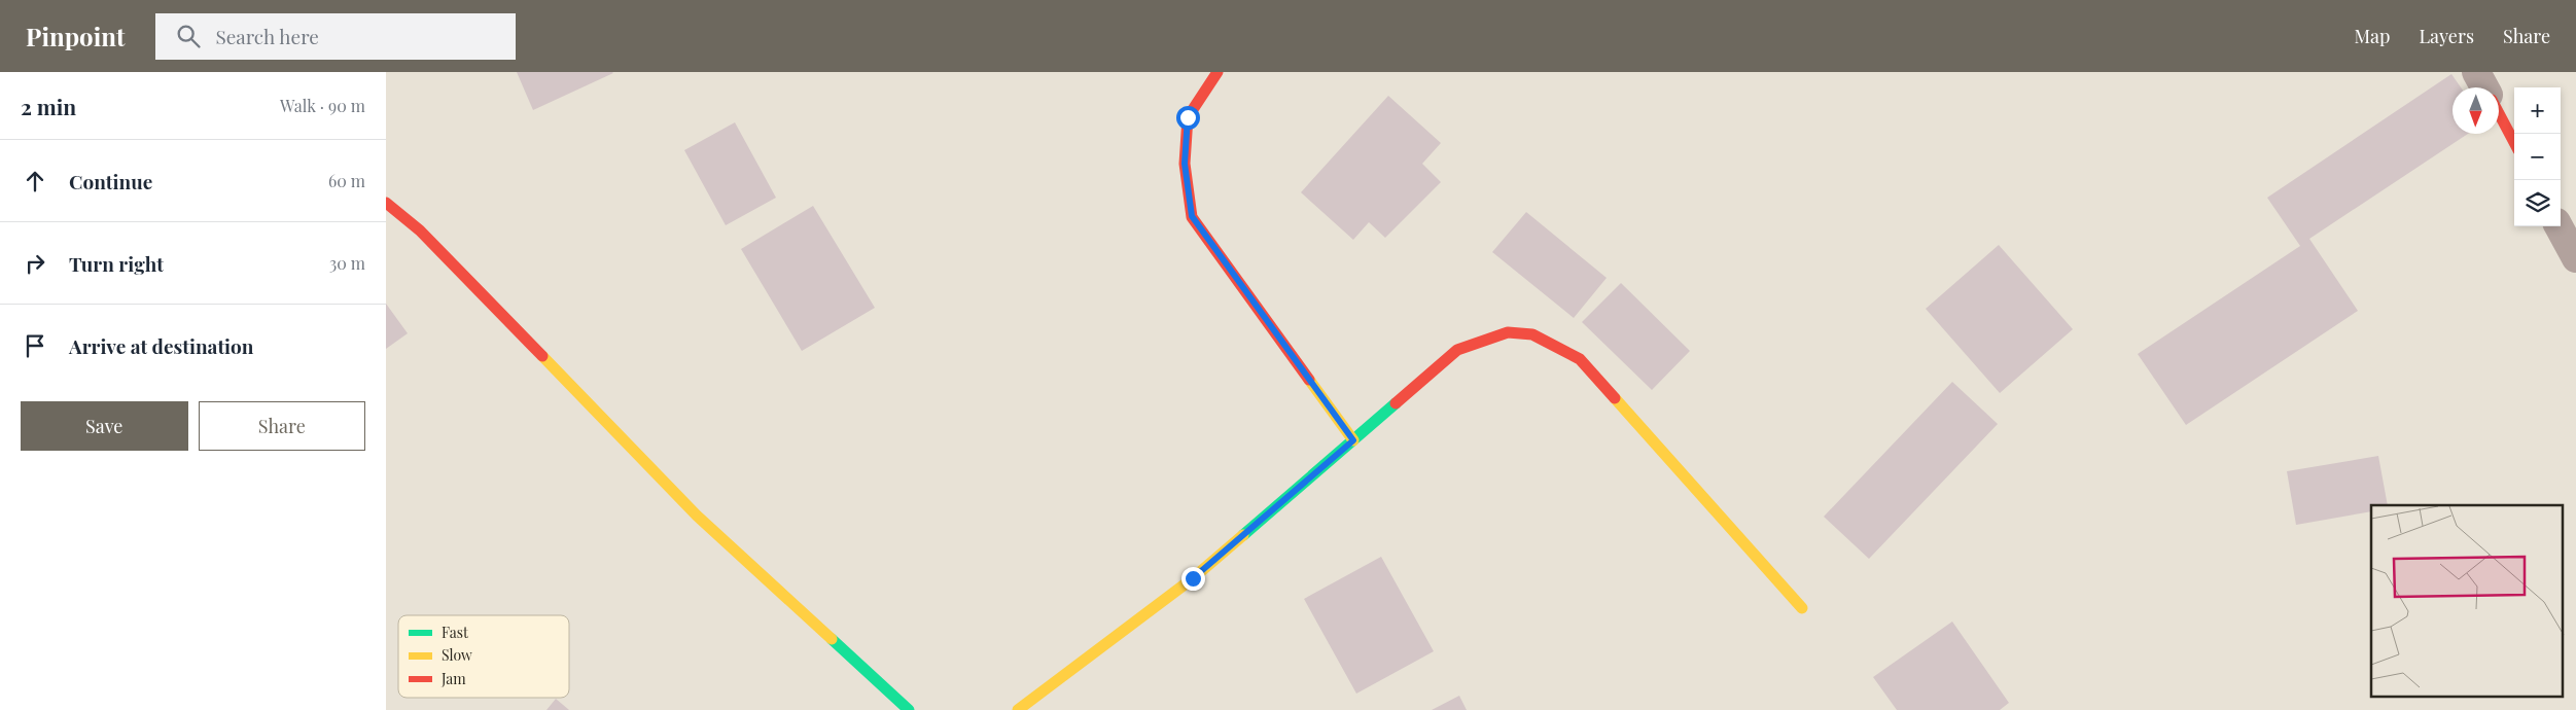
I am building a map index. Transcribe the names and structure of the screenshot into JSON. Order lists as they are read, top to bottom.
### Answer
{
  "legend": ["Fast", "Slow", "Jam"],
  "north": "bottom",
  "page": {
    "header": "Pinpoint",
    "search": "Search here",
    "nav": ["Map", "Layers", "Share"],
    "heading": ["2 min", "Walk · 90 m"],
    "map_buttons": ["+", "−"],
    "list": [
      ["Continue", "60 m"],
      ["Turn right", "30 m"],
      "Arrive at destination"
    ],
    "buttons": ["Save", "Share"]
  }
}
